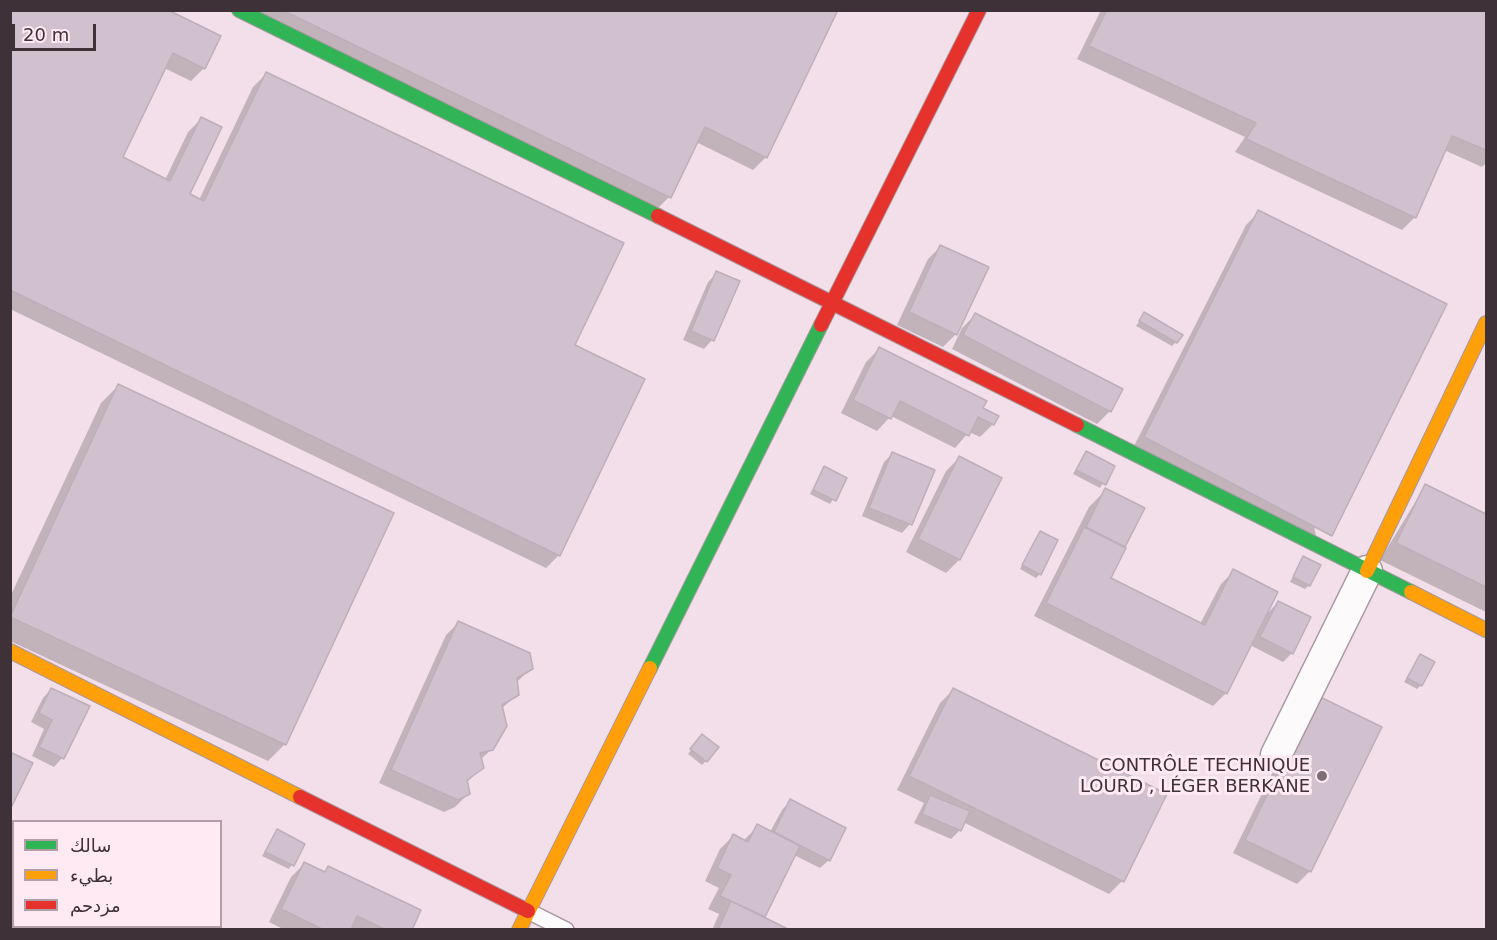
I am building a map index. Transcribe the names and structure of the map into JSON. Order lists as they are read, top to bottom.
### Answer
{
  "places": ["CONTRÔLE TECHNIQUE LOURD , LÉGER BERKANE"],
  "legend": ["سالك", "بطيء", "مزدحم"],
  "scale_bar": "20 m"
}
